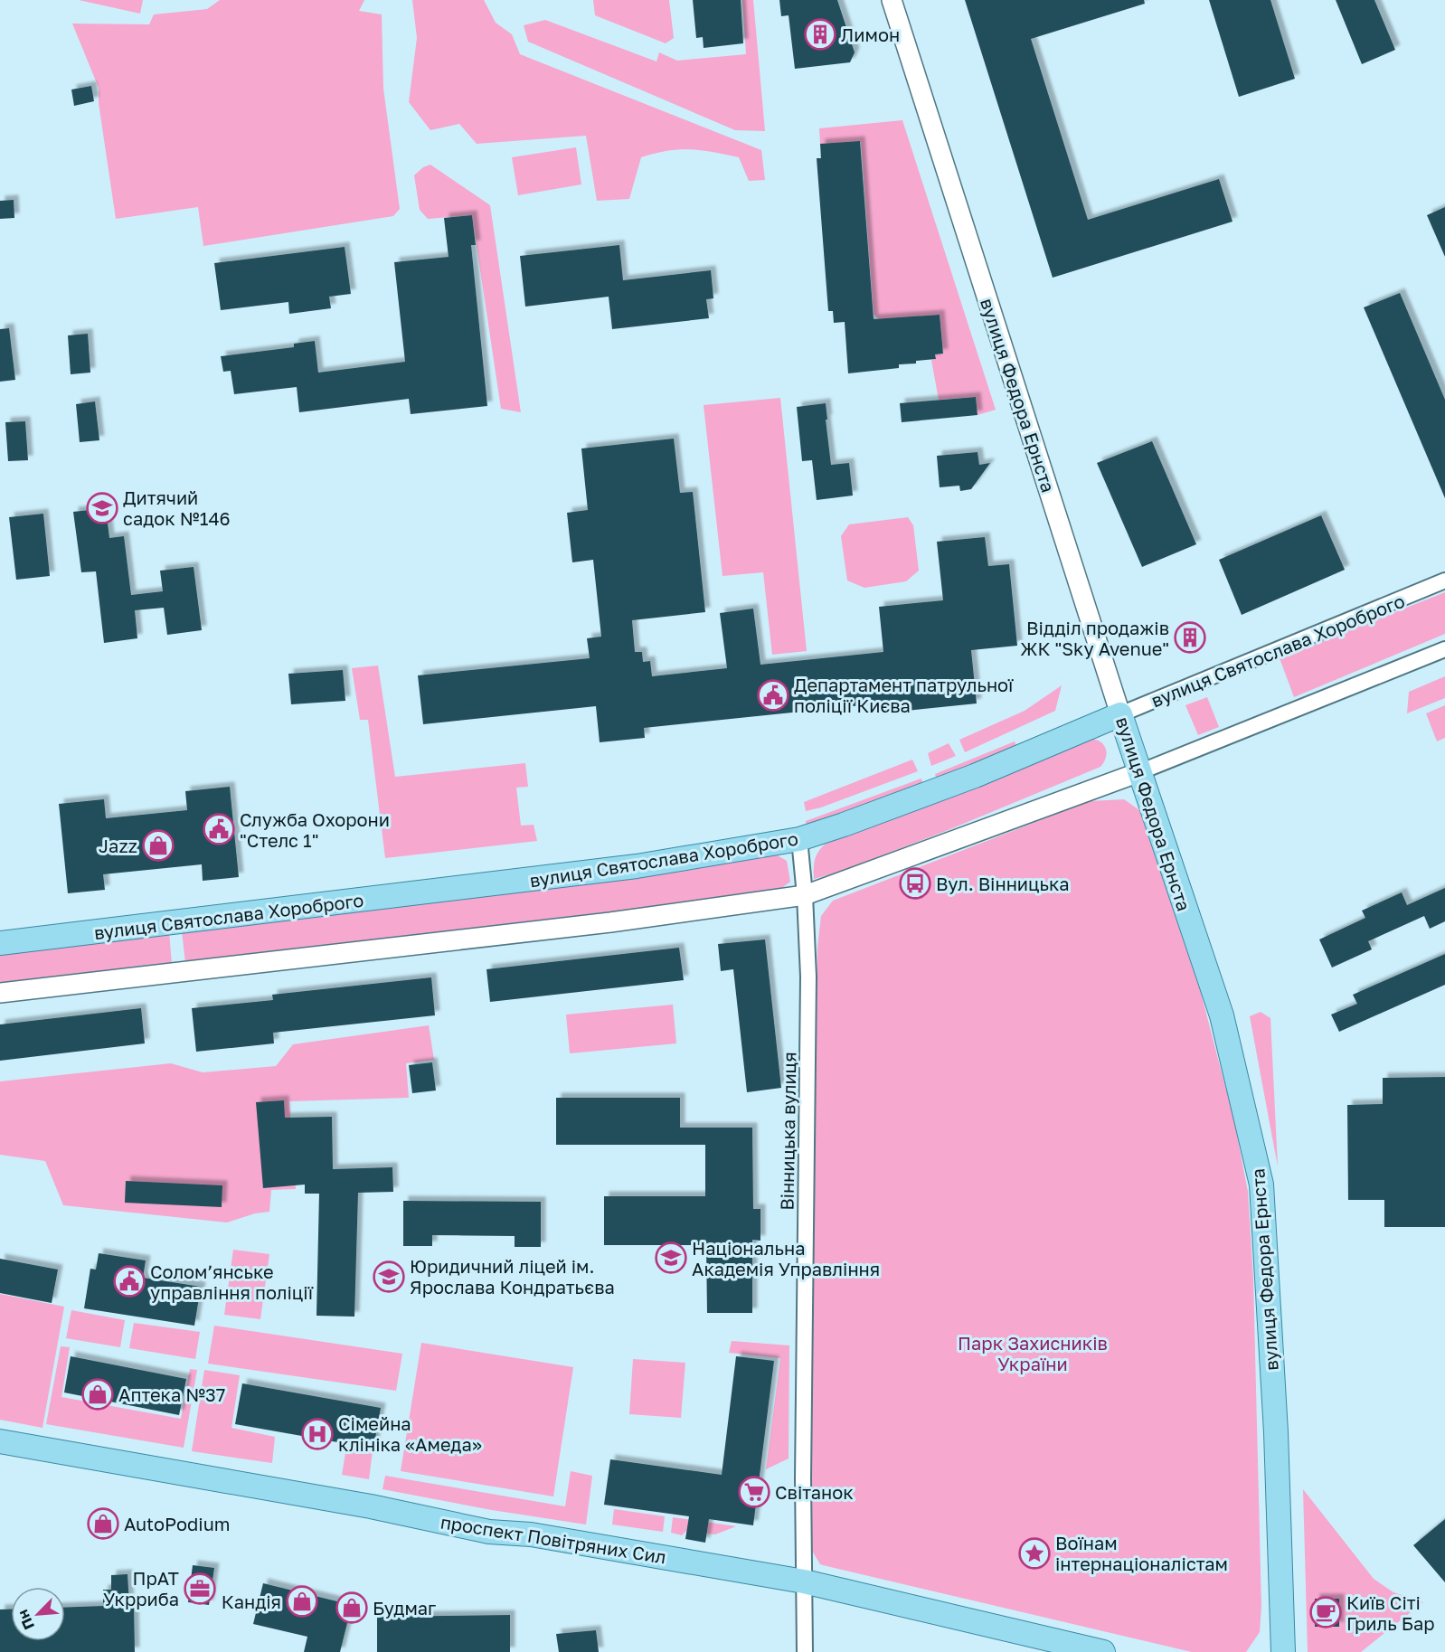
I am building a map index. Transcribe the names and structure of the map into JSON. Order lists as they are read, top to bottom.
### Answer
{
  "streets": {
    "main road": ["вулиця Федора Ернста", "вулиця Святослава Хороброго", "проспект Повітряних Сил"],
    "street": ["Вінницька вулиця"]
  },
  "crossings": [
    ["вулиця Федора Ернста", "вулиця Святослава Хороброго"],
    ["вулиця Святослава Хороброго", "Вінницька вулиця"],
    ["Вінницька вулиця", "проспект Повітряних Сил"]
  ],
  "parks": ["Парк Захисників України"],
  "places": {
    "building": ["Лимон", "Відділ продажів ЖК \"Sky Avenue\""],
    "school or university": ["Дитячий садок №146", "Національна Академія Управління", "Юридичний ліцей ім. Ярослава Кондратьєва"],
    "public building": ["Департамент патрульної поліції Києва", "Служба Охорони \"Стелс 1\"", "Соломʼянське управління поліції"],
    "shop": [
      "Jazz",
      "Аптека №37",
      "AutoPodium",
      "Кандія",
      "Будмаг"
    ],
    "bus stop": ["Вул. Вінницька"],
    "hospital": ["Сімейна клініка «Амеда»"],
    "supermarket": ["Світанок"],
    "place": ["Воїнам інтернаціоналістам"],
    "office": ["ПрАТ Укрриба"],
    "cafe": ["Київ Сіті Гриль Бар"]
  },
  "north": "bottom left"
}
